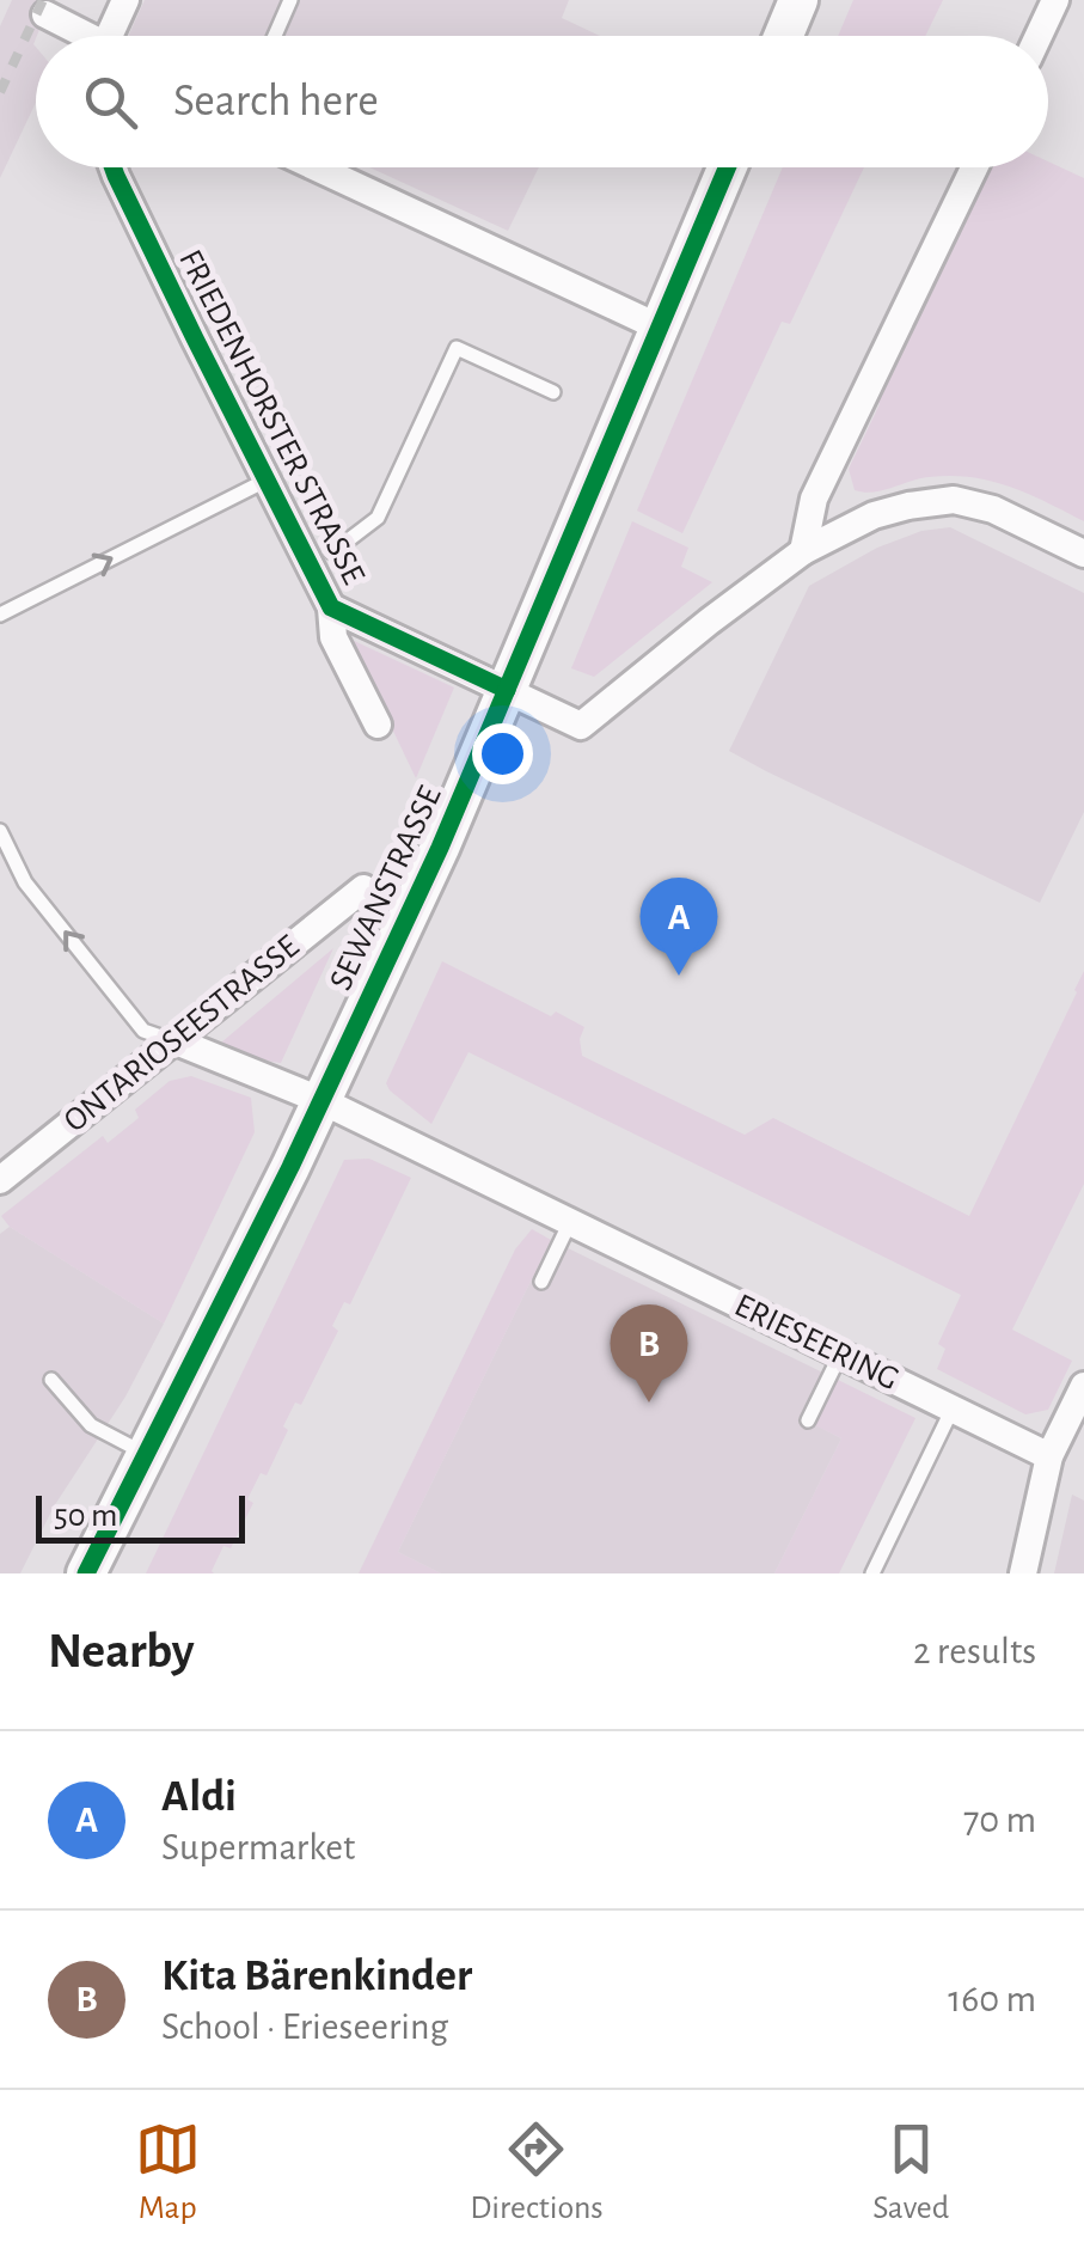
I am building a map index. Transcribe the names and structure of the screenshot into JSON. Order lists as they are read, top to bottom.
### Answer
{
  "streets": {
    "street": [
      "FRIEDENHORSTER STRASSE",
      "SEWANSTRASSE",
      "ONTARIOSEESTRASSE",
      "ERIESEERING"
    ]
  },
  "crossings": [
    ["FRIEDENHORSTER STRASSE", "SEWANSTRASSE"],
    ["SEWANSTRASSE", "ERIESEERING"],
    ["ONTARIOSEESTRASSE", "ERIESEERING"]
  ],
  "scale_bar": "50 m",
  "page": {
    "search": "Search here",
    "pins": ["A", "B"],
    "scale": "50 m",
    "heading": ["Nearby", "2 results"],
    "list": [
      {
        "mark": "A",
        "name": "Aldi",
        "note": "Supermarket",
        "value": "70 m"
      },
      {
        "mark": "B",
        "name": "Kita Bärenkinder",
        "note": "School · Erieseering",
        "value": "160 m"
      }
    ],
    "nav": ["Map", "Directions", "Saved"]
  }
}
